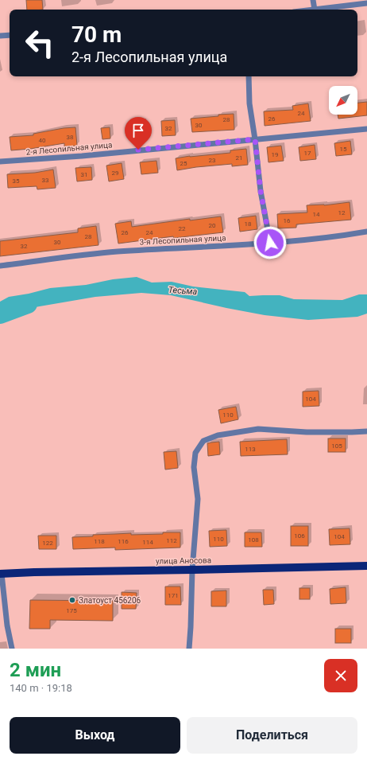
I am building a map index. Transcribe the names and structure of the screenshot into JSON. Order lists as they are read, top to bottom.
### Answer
{
  "streets": {
    "main road": ["улица Аносова"],
    "street": ["2-я Лесопильная улица", "3-я Лесопильная улица"]
  },
  "water": ["Тесьма"],
  "places": ["Златоуст 456206"],
  "house_numbers": [
    "24",
    "26",
    "28",
    "30",
    "32",
    "38",
    "40",
    "15",
    "17",
    "19",
    "21",
    "23",
    "25",
    "29",
    "31",
    "33",
    "35",
    "12",
    "14",
    "16",
    "18",
    "20",
    "22",
    "26",
    "24",
    "28",
    "30",
    "32",
    "104",
    "110",
    "105",
    "113",
    "106",
    "104",
    "110",
    "108",
    "112",
    "118",
    "116",
    "114",
    "122",
    "171",
    "175"
  ],
  "north": "bottom left",
  "page": {
    "turn": ["70 m", "2-я Лесопильная улица"],
    "heading": ["2 мин", "140 m · 19:18"],
    "buttons": ["Выход", "Поделиться"]
  }
}
